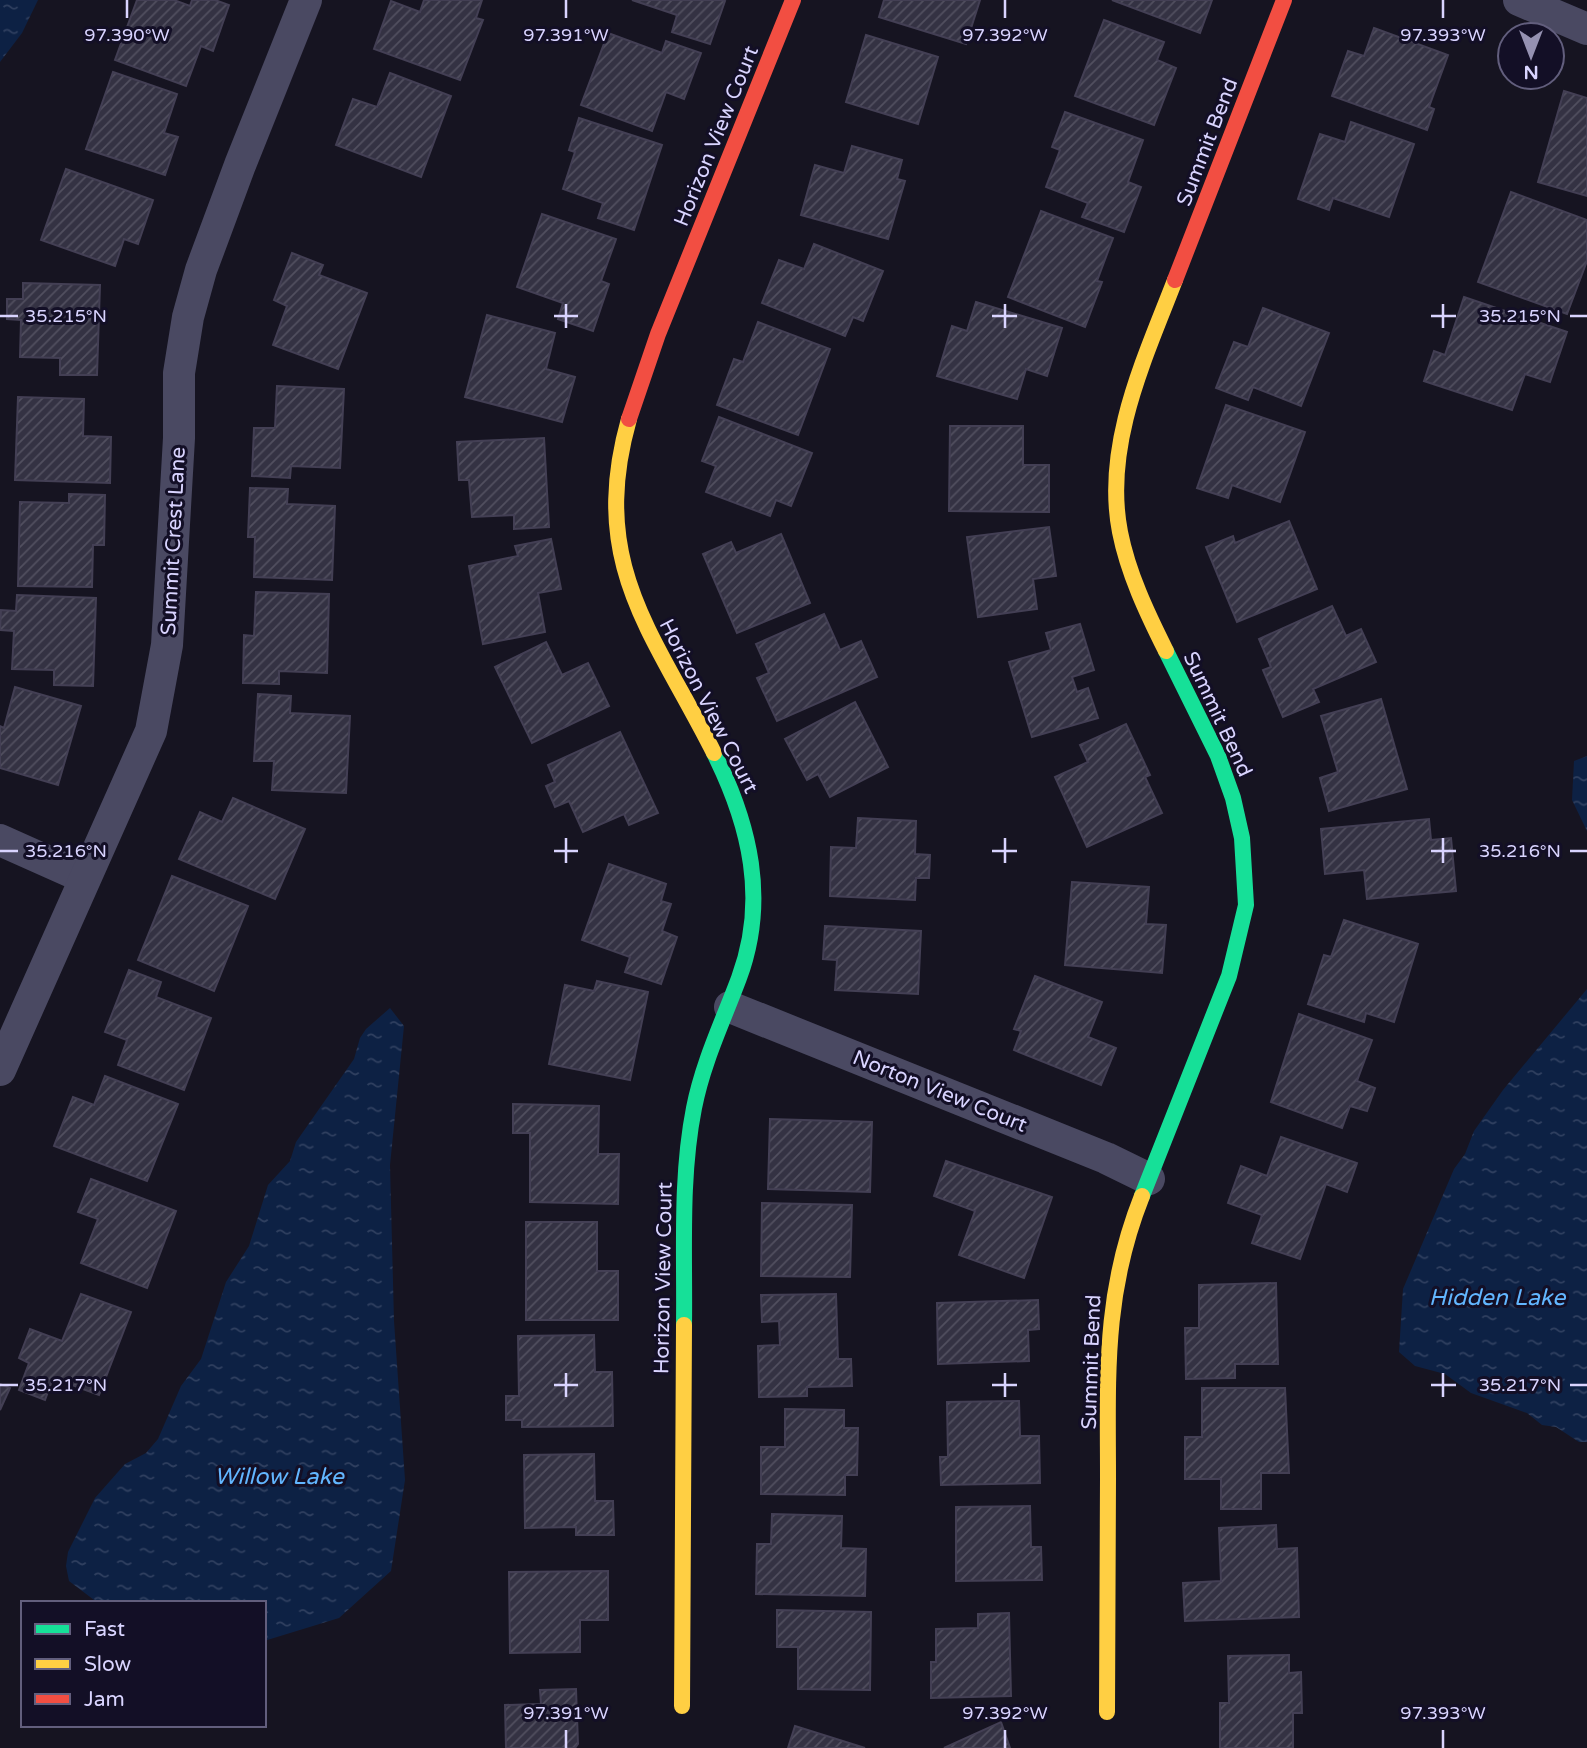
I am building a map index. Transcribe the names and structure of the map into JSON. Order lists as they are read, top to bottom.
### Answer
{
  "streets": {
    "street": [
      "Horizon View Court",
      "Summit Bend",
      "Summit Crest Lane",
      "Norton View Court"
    ]
  },
  "crossings": [
    ["Horizon View Court", "Norton View Court"],
    ["Summit Bend", "Norton View Court"]
  ],
  "water": ["Hidden Lake", "Willow Lake"],
  "legend": ["Fast", "Slow", "Jam"],
  "north": "bottom",
  "coordinates": [
    "97.390°W",
    "97.391°W",
    "97.392°W",
    "97.393°W",
    "35.215°N",
    "35.216°N",
    "35.217°N"
  ]
}
